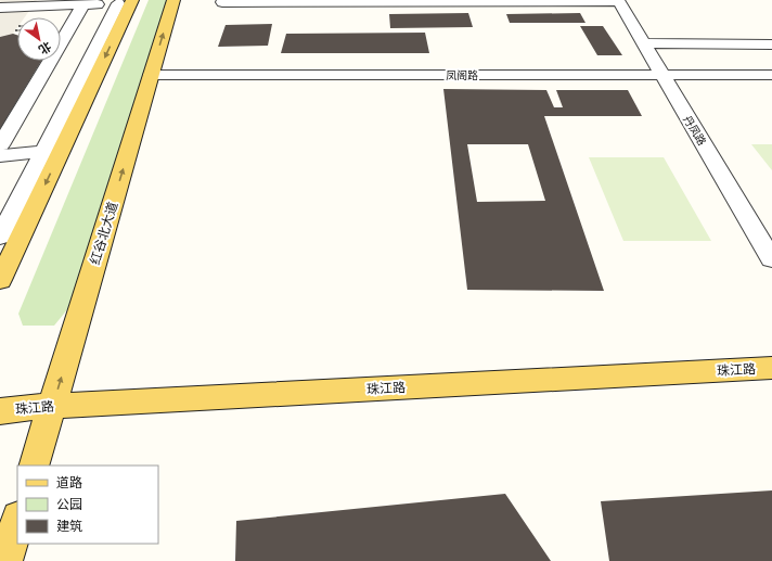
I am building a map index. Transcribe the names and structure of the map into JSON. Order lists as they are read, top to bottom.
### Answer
{
  "streets": {
    "main road": ["红谷北大道", "珠江路"],
    "street": ["凤阁路", "丹凤路"]
  },
  "crossings": [
    ["凤阁路", "丹凤路"],
    ["凤阁路", "红谷北大道"],
    ["红谷北大道", "珠江路"]
  ],
  "legend": ["道路", "公园", "建筑"],
  "north": "bottom right"
}
